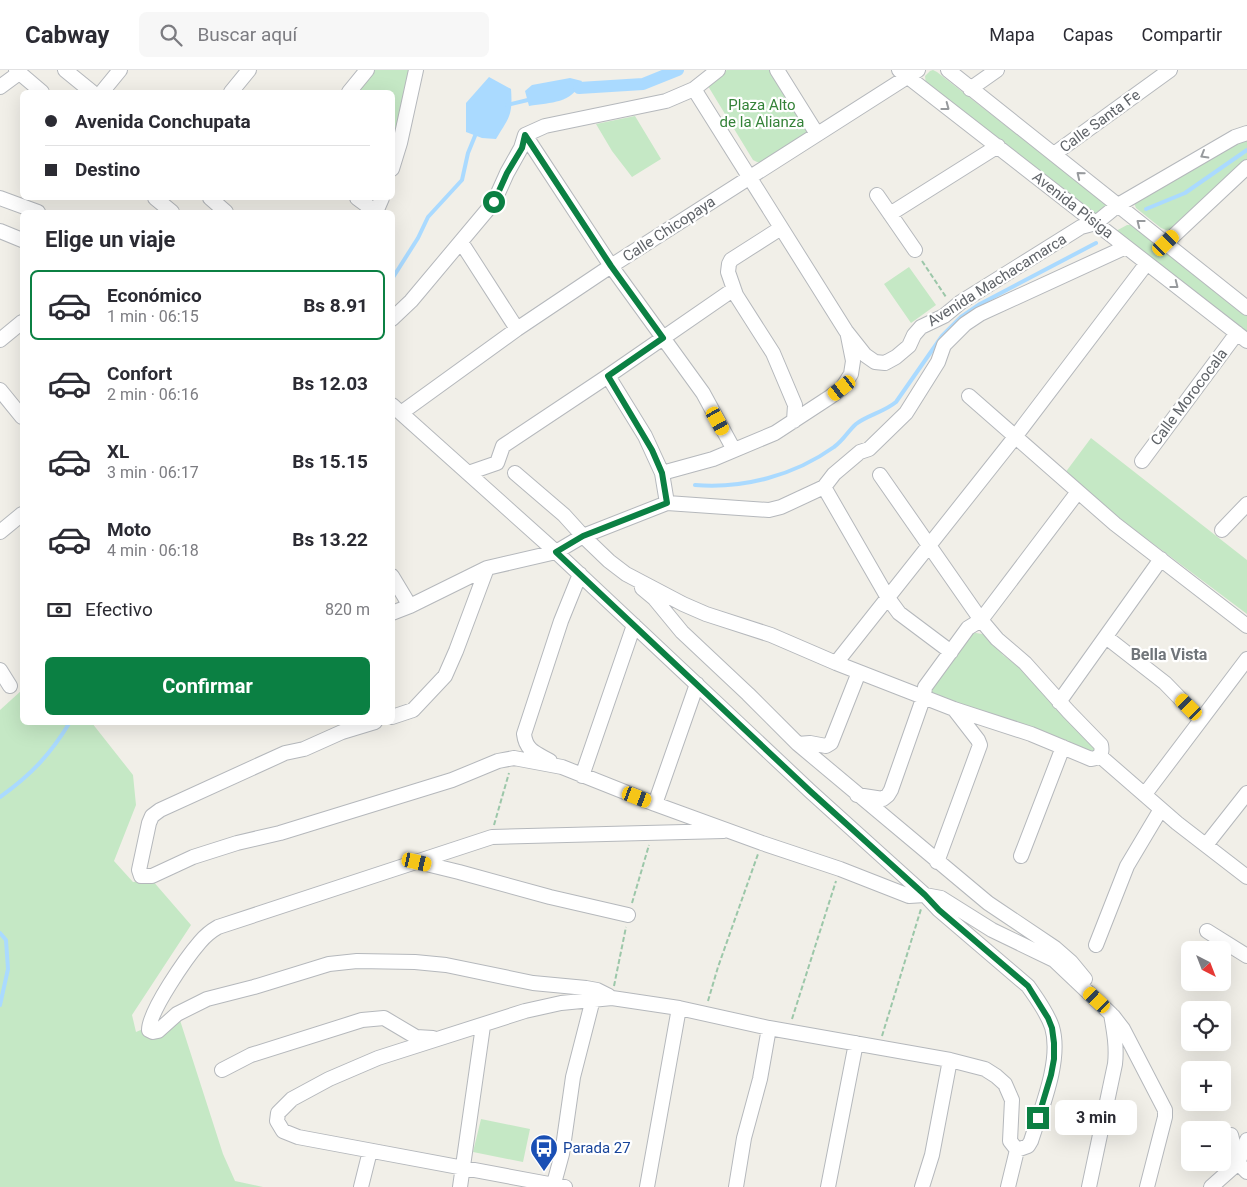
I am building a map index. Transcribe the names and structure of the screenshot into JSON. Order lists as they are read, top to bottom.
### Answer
{
  "streets": {
    "street": [
      "Calle Santa Fe",
      "Avenida Pisiga",
      "Calle Chicopaya",
      "Avenida Machacamarca",
      "Calle Morococala"
    ]
  },
  "crossings": [
    ["Calle Santa Fe", "Avenida Pisiga"],
    ["Avenida Pisiga", "Calle Chicopaya"],
    ["Avenida Pisiga", "Avenida Machacamarca"],
    ["Avenida Pisiga", "Calle Morococala"]
  ],
  "districts": ["Bella Vista"],
  "parks": ["Plaza Alto de la Alianza"],
  "places": {
    "bus stop": ["Parada 27"]
  },
  "north": "bottom right",
  "page": {
    "header": "Cabway",
    "search": "Buscar aquí",
    "nav": ["Mapa", "Capas", "Compartir"],
    "banner": ["Avenida Conchupata", "Destino"],
    "heading": "Elige un viaje",
    "list": [
      {
        "name": "Económico",
        "note": "1 min · 06:15",
        "value": "Bs 8.91"
      },
      {
        "name": "Confort",
        "note": "2 min · 06:16",
        "value": "Bs 12.03"
      },
      {
        "name": "XL",
        "note": "3 min · 06:17",
        "value": "Bs 15.15"
      },
      {
        "name": "Moto",
        "note": "4 min · 06:18",
        "value": "Bs 13.22"
      }
    ],
    "pay": ["Efectivo", "820 m"],
    "buttons": "Confirmar",
    "map_buttons": ["+", "−"],
    "bubble": "3 min"
  }
}
